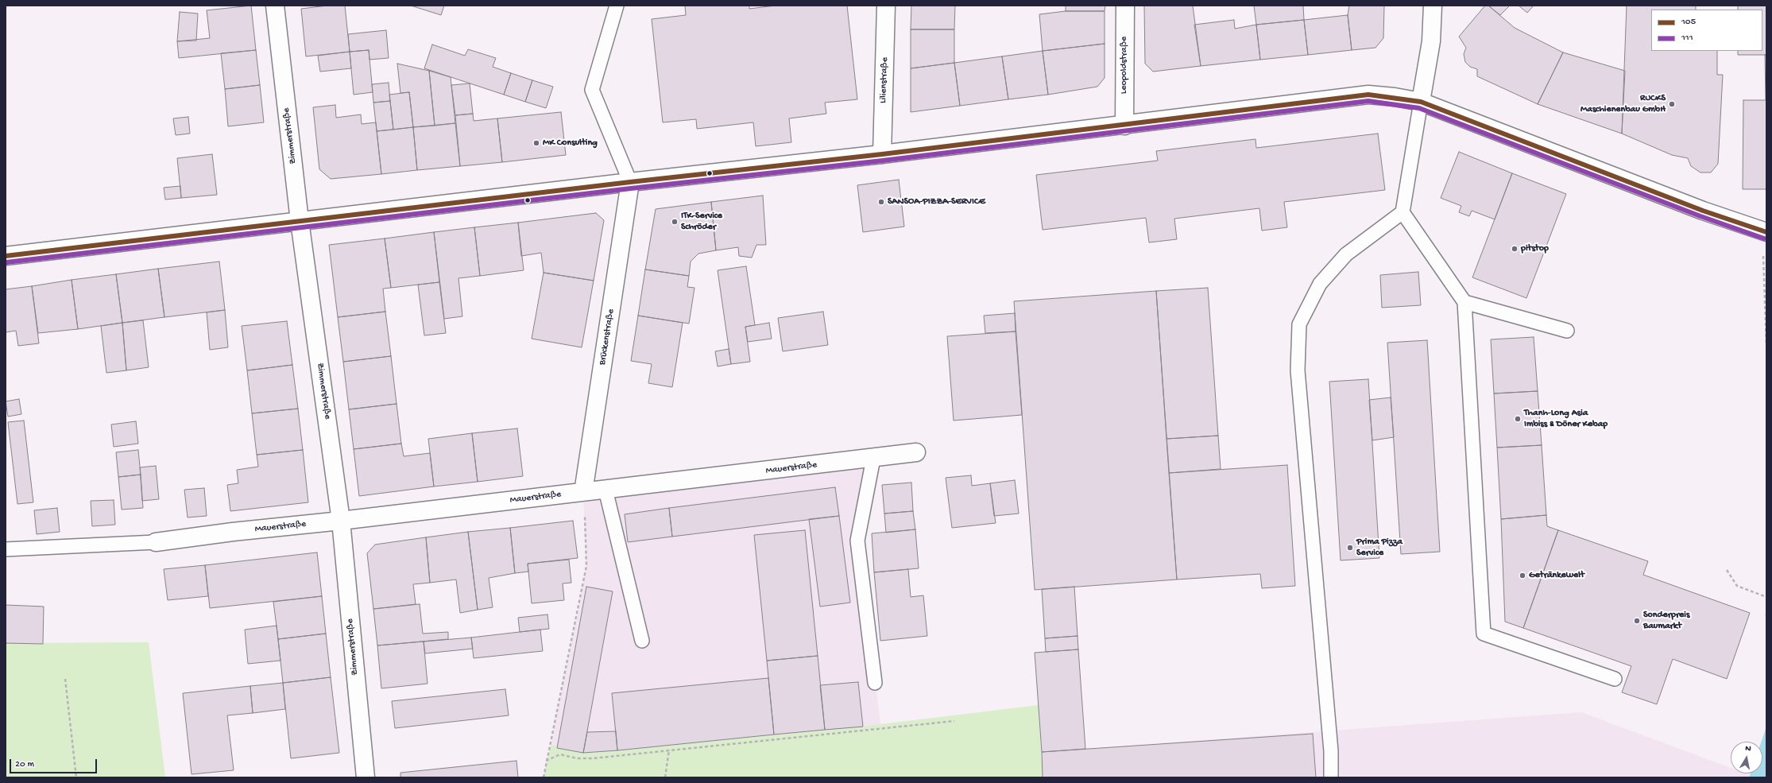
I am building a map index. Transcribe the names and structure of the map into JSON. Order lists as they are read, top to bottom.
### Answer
{
  "streets": {
    "street": [
      "Leopoldstraße",
      "Lilienstraße",
      "Zimmerstraße",
      "Brückenstraße",
      "Mauerstraße"
    ]
  },
  "crossings": [
    ["Zimmerstraße", "Mauerstraße"],
    ["Brückenstraße", "Mauerstraße"]
  ],
  "places": [
    "RUCKS Maschienenbau GmbH",
    "MK Consulting",
    "SANSOA-PIZZA-SERVICE",
    "ITK-Service Schröder",
    "pitstop",
    "Thanh-Long Asia Imbiss & Döner Kebap",
    "Prima Pizza Service",
    "Getränkewelt",
    "Sonderpreis Baumarkt"
  ],
  "lines": ["transit line 105", "transit line 111"],
  "legend": ["105", "111"],
  "scale_bar": "20 m",
  "north": "top"
}
